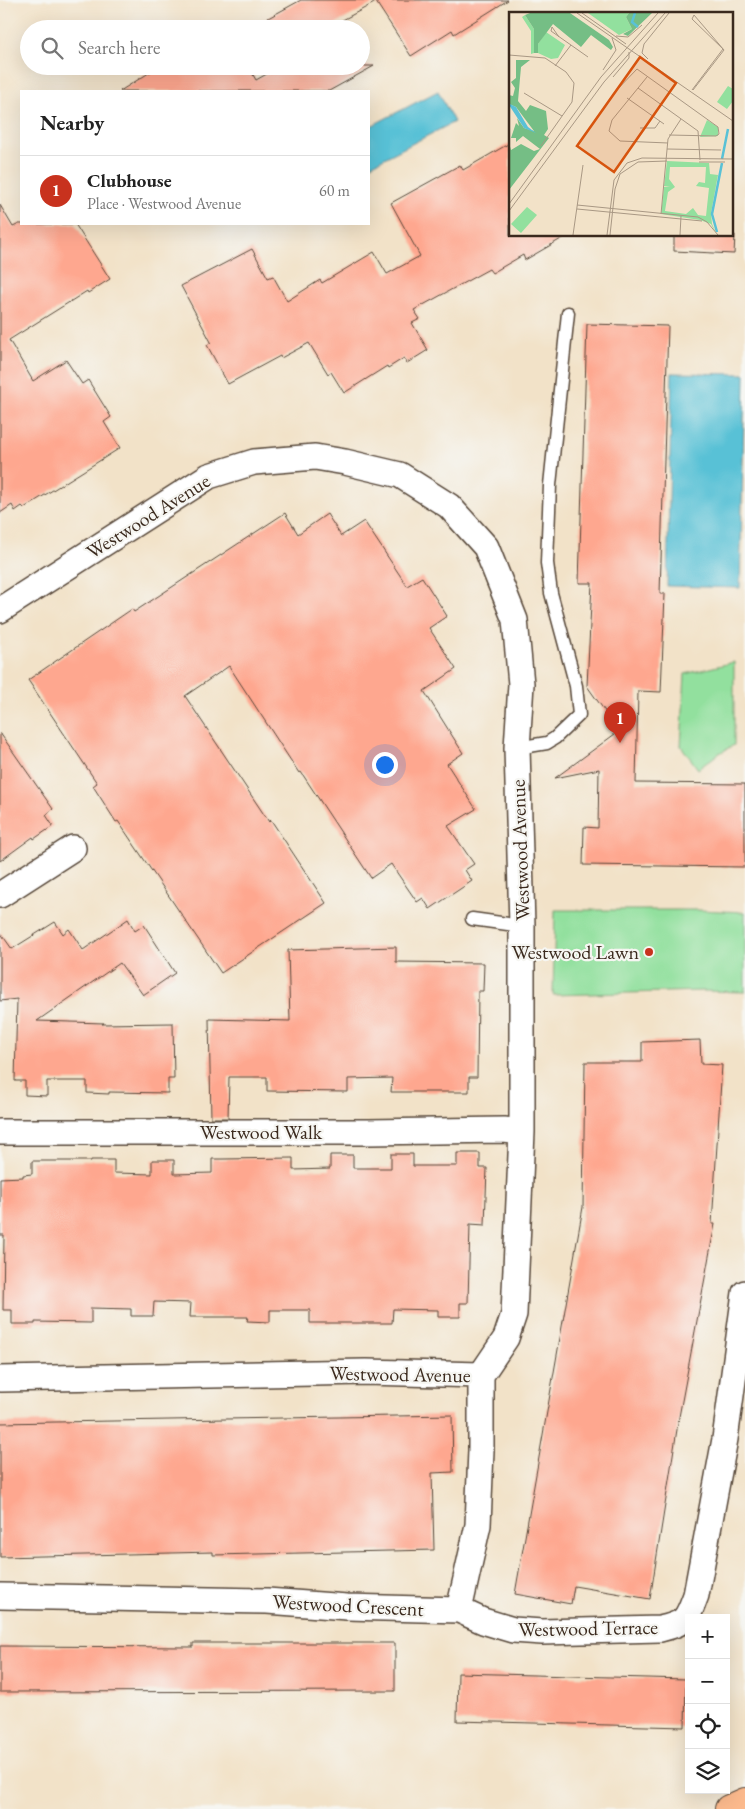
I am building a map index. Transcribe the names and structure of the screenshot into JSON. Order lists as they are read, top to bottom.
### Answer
{
  "streets": {
    "street": [
      "Westwood Avenue",
      "Westwood Walk",
      "Westwood Crescent",
      "Westwood Terrace"
    ]
  },
  "crossings": [
    ["Westwood Avenue", "Westwood Walk"],
    ["Westwood Crescent", "Westwood Terrace"]
  ],
  "places": ["Westwood Lawn"],
  "page": {
    "search": "Search here",
    "heading": "Nearby",
    "list": [
      {
        "mark": "1",
        "name": "Clubhouse",
        "note": "Place · Westwood Avenue",
        "value": "60 m"
      }
    ],
    "pins": "1",
    "map_buttons": ["+", "−"]
  }
}
